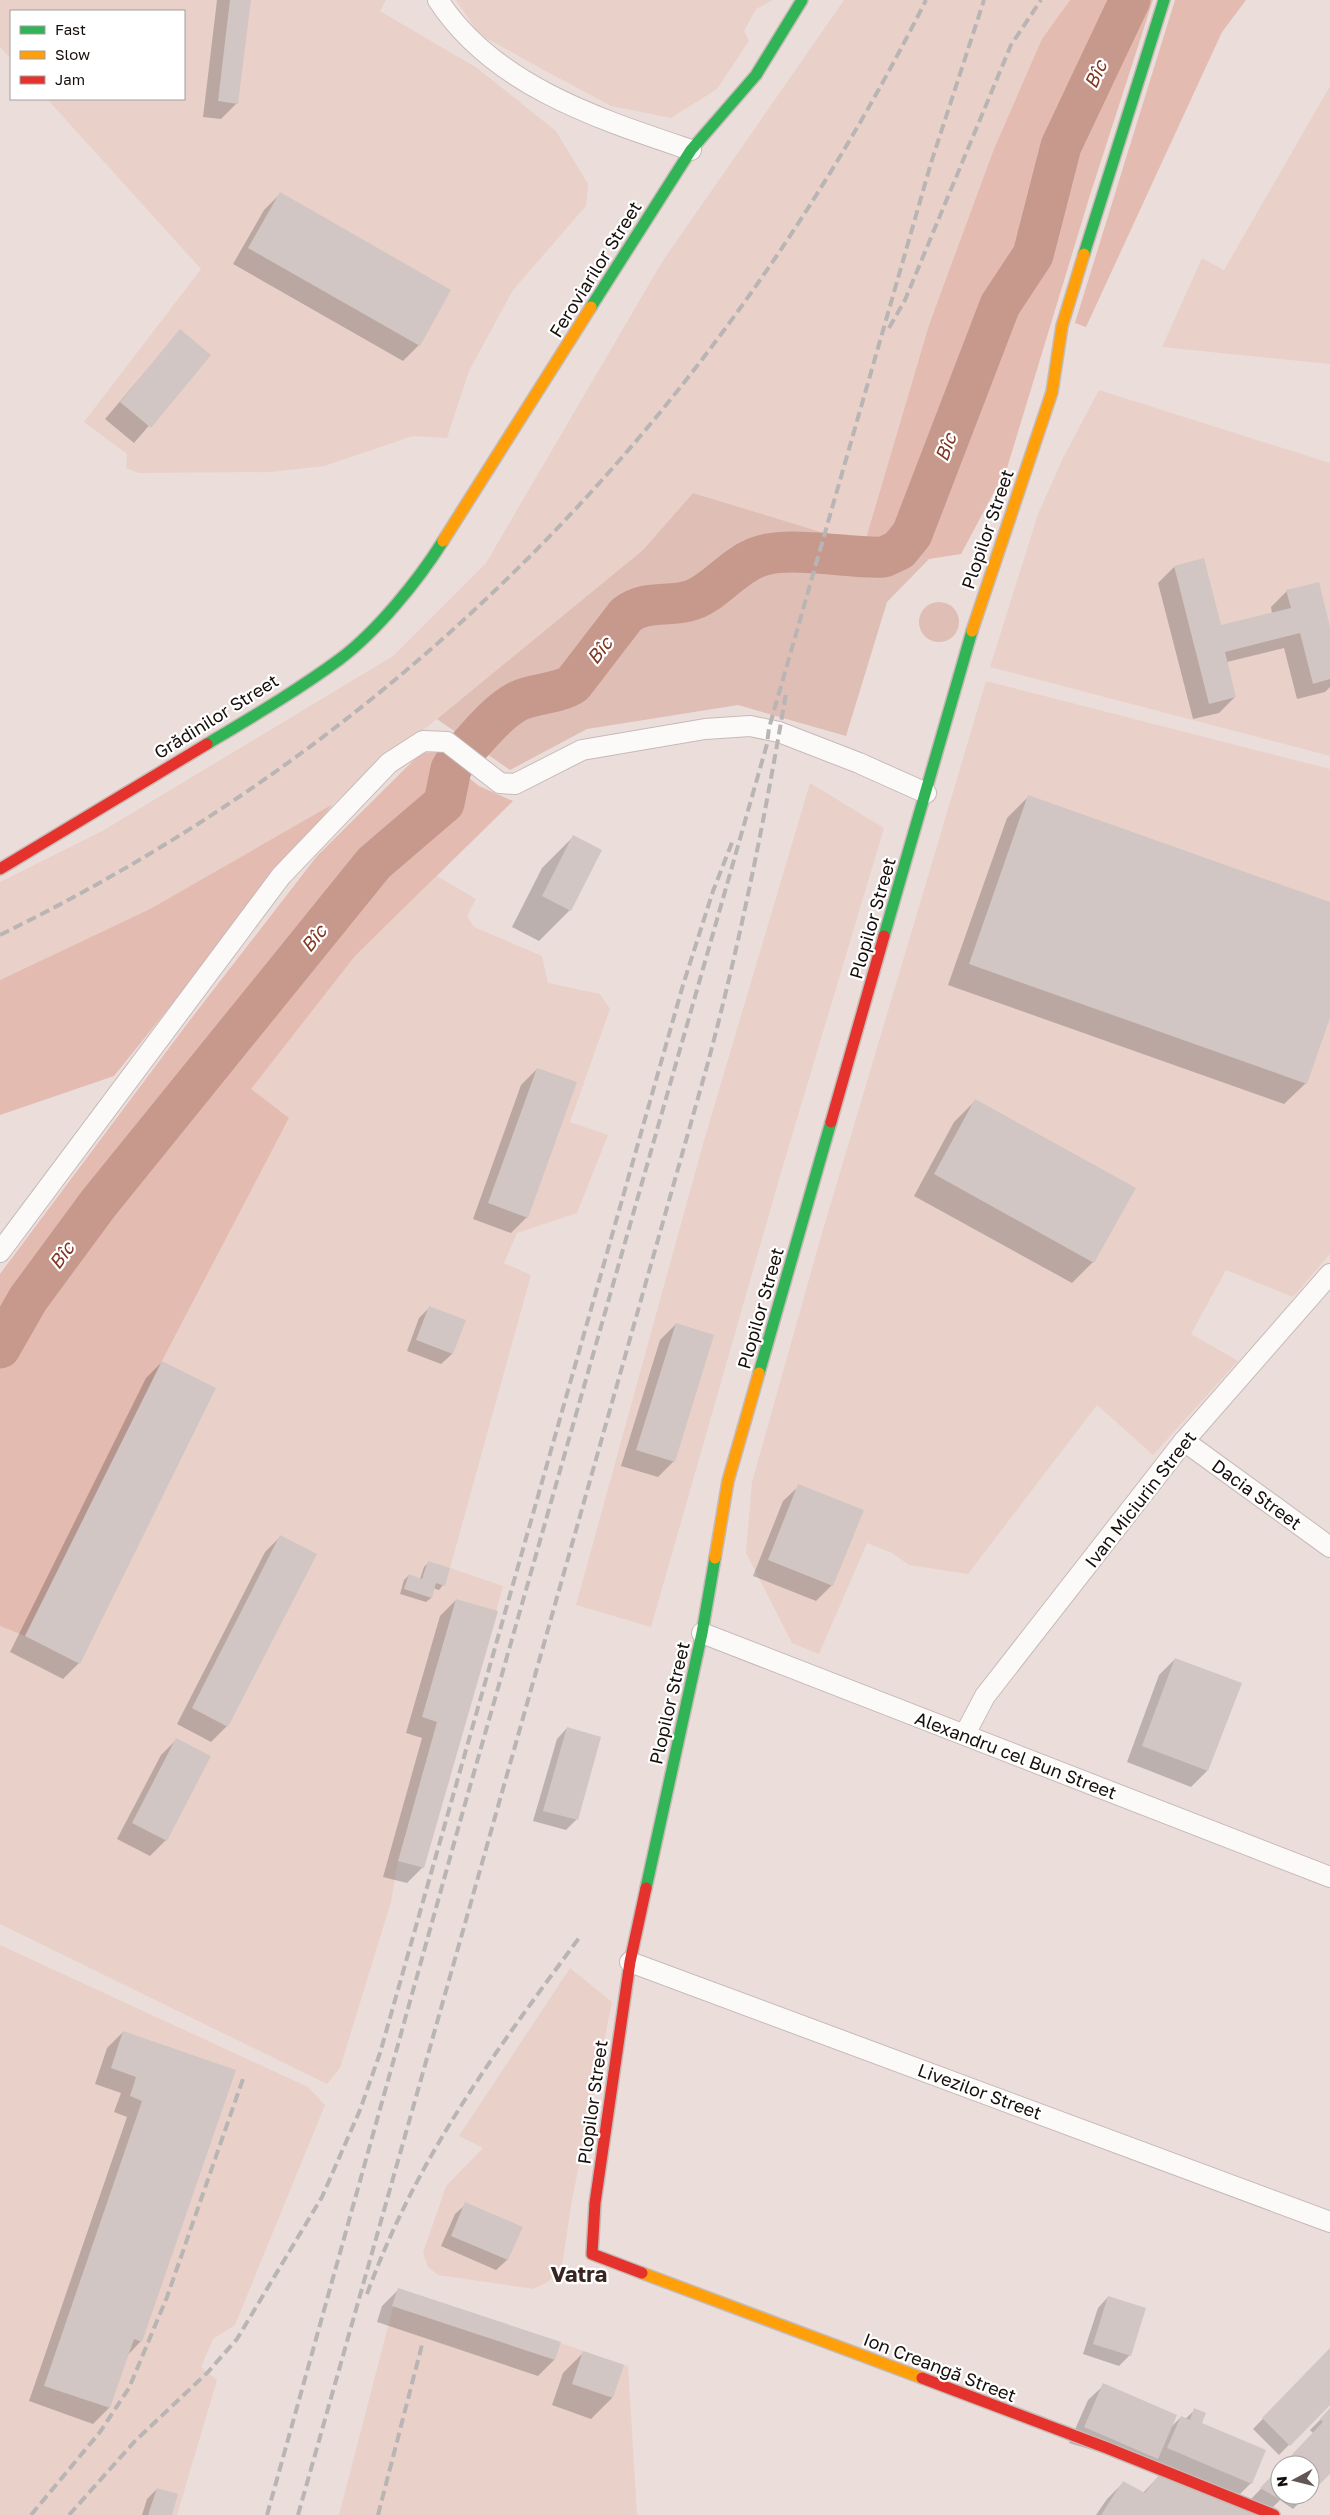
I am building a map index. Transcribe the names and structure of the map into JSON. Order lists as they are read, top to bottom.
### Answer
{
  "streets": {
    "street": [
      "Feroviarilor Street",
      "Plopilor Street",
      "Grădinilor Street",
      "Dacia Street",
      "Ivan Miciurin Street",
      "Alexandru cel Bun Street",
      "Livezilor Street",
      "Ion Creangă Street"
    ]
  },
  "crossings": [
    ["Feroviarilor Street", "Grădinilor Street"],
    ["Plopilor Street", "Alexandru cel Bun Street"],
    ["Plopilor Street", "Livezilor Street"],
    ["Plopilor Street", "Ion Creangă Street"],
    ["Dacia Street", "Ivan Miciurin Street"],
    ["Ivan Miciurin Street", "Alexandru cel Bun Street"]
  ],
  "districts": ["Vatra"],
  "water": ["Bîc"],
  "legend": ["Fast", "Slow", "Jam"],
  "north": "left"
}
